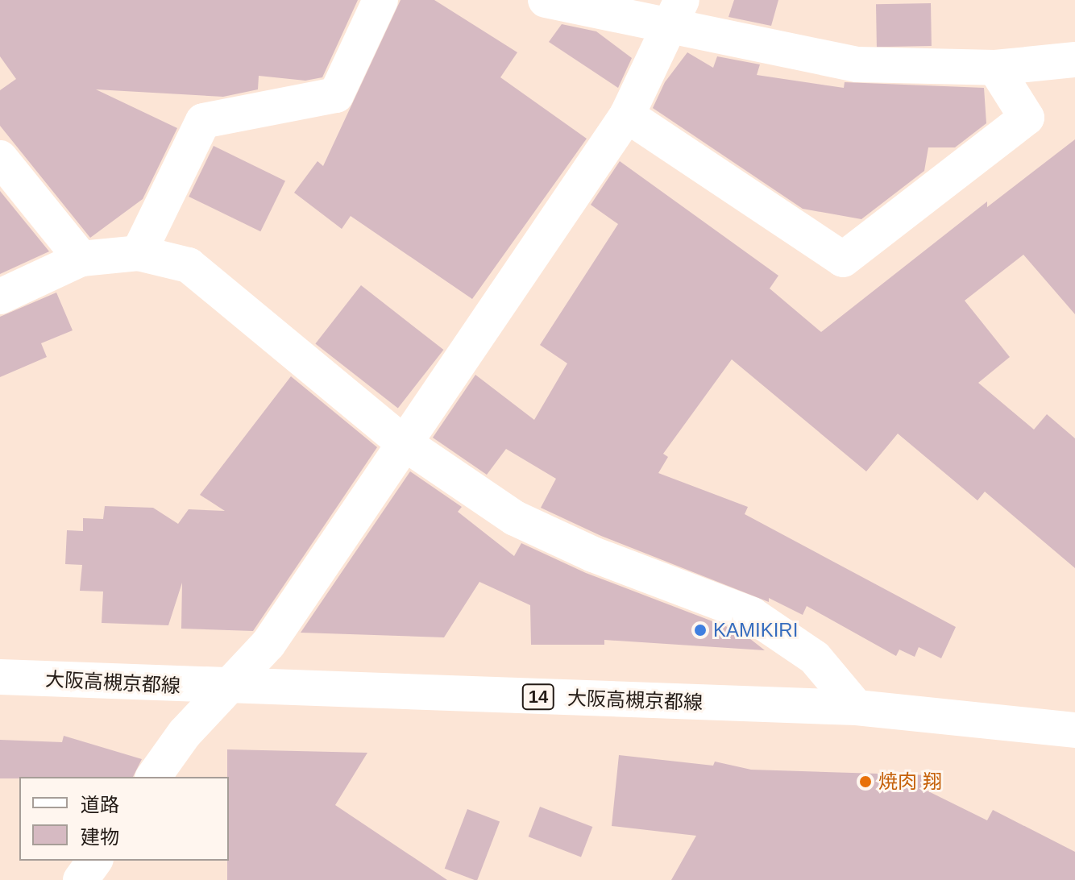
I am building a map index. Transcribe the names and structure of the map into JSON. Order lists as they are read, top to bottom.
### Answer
{
  "streets": {
    "street": ["大阪高槻京都線", "14"]
  },
  "places": ["KAMIKIRI", "焼肉 翔"],
  "legend": ["道路", "建物"]
}
